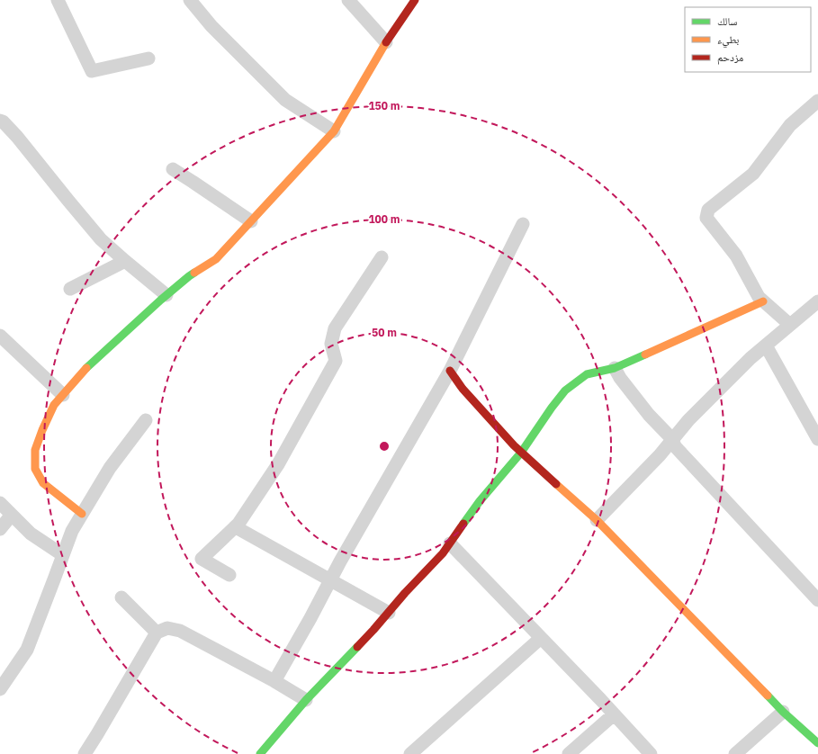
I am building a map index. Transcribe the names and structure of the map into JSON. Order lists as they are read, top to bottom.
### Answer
{
  "legend": ["سالك", "بطيء", "مزدحم"],
  "rings": ["150 m", "100 m", "50 m"]
}
